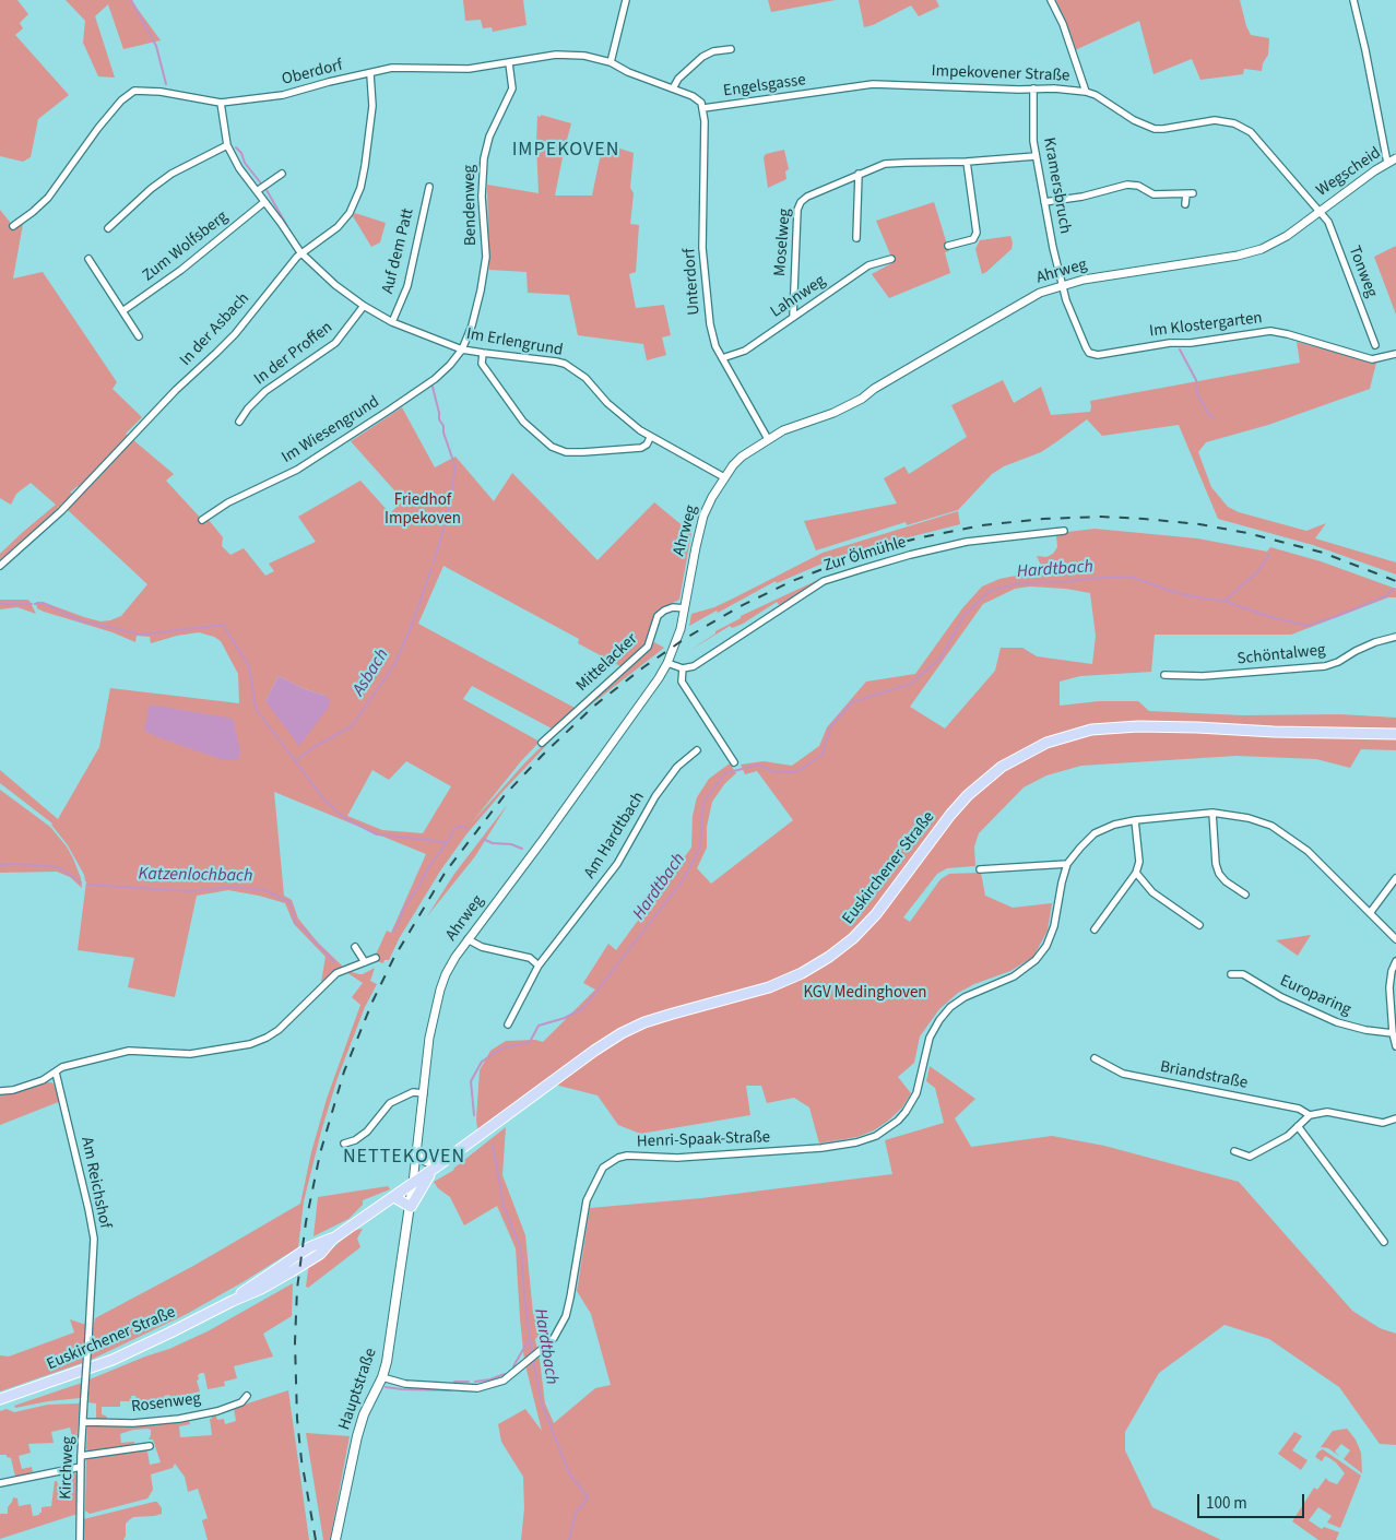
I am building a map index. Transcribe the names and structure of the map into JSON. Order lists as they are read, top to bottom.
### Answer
{
  "streets": {
    "main road": ["Euskirchener Straße", "Hauptstraße"],
    "street": [
      "Oberdorf",
      "Impekovener Straße",
      "Engelsgasse",
      "Wegscheid",
      "Kramersbruch",
      "Bendenweg",
      "Moselweg",
      "Zum Wolfsberg",
      "Auf dem Patt",
      "Ahrweg",
      "Tonweg",
      "Unterdorf",
      "Lahnweg",
      "Im Klostergarten",
      "In der Asbach",
      "Im Erlengrund",
      "In der Proffen",
      "Im Wiesengrund",
      "Zur Ölmühle",
      "Schöntalweg",
      "Mittelacker",
      "Am Hardtbach",
      "Europaring",
      "Briandstraße",
      "Henri-Spaak-Straße",
      "Am Reichshof",
      "Rosenweg",
      "Kirchweg"
    ]
  },
  "crossings": [
    ["Oberdorf", "Engelsgasse"],
    ["Oberdorf", "Bendenweg"],
    ["Oberdorf", "Unterdorf"],
    ["Oberdorf", "In der Asbach"],
    ["Oberdorf", "Im Erlengrund"],
    ["Impekovener Straße", "Engelsgasse"],
    ["Impekovener Straße", "Wegscheid"],
    ["Impekovener Straße", "Kramersbruch"],
    ["Impekovener Straße", "Ahrweg"],
    ["Impekovener Straße", "Tonweg"],
    ["Engelsgasse", "Unterdorf"],
    ["Wegscheid", "Ahrweg"],
    ["Wegscheid", "Tonweg"],
    ["Kramersbruch", "Moselweg"],
    ["Kramersbruch", "Ahrweg"],
    ["Kramersbruch", "Im Klostergarten"],
    ["Bendenweg", "Im Erlengrund"],
    ["Bendenweg", "Im Wiesengrund"],
    ["Moselweg", "Lahnweg"],
    ["Zum Wolfsberg", "Im Erlengrund"],
    ["Auf dem Patt", "Im Erlengrund"],
    ["Ahrweg", "Tonweg"],
    ["Ahrweg", "Unterdorf"],
    ["Ahrweg", "Im Klostergarten"],
    ["Ahrweg", "Im Erlengrund"],
    ["Ahrweg", "Mittelacker"],
    ["Ahrweg", "Euskirchener Straße"],
    ["Ahrweg", "Hauptstraße"],
    ["Unterdorf", "Lahnweg"],
    ["In der Asbach", "Im Erlengrund"],
    ["Im Erlengrund", "In der Proffen"],
    ["Im Erlengrund", "Im Wiesengrund"],
    ["Euskirchener Straße", "Hauptstraße"],
    ["Henri-Spaak-Straße", "Hauptstraße"],
    ["Am Reichshof", "Kirchweg"],
    ["Rosenweg", "Kirchweg"]
  ],
  "districts": ["IMPEKOVEN", "NETTEKOVEN"],
  "water": ["Hardtbach", "Asbach", "Katzenlochbach"],
  "parks": ["Friedhof Impekoven", "KGV Medinghoven"],
  "scale_bar": "100 m"
}
